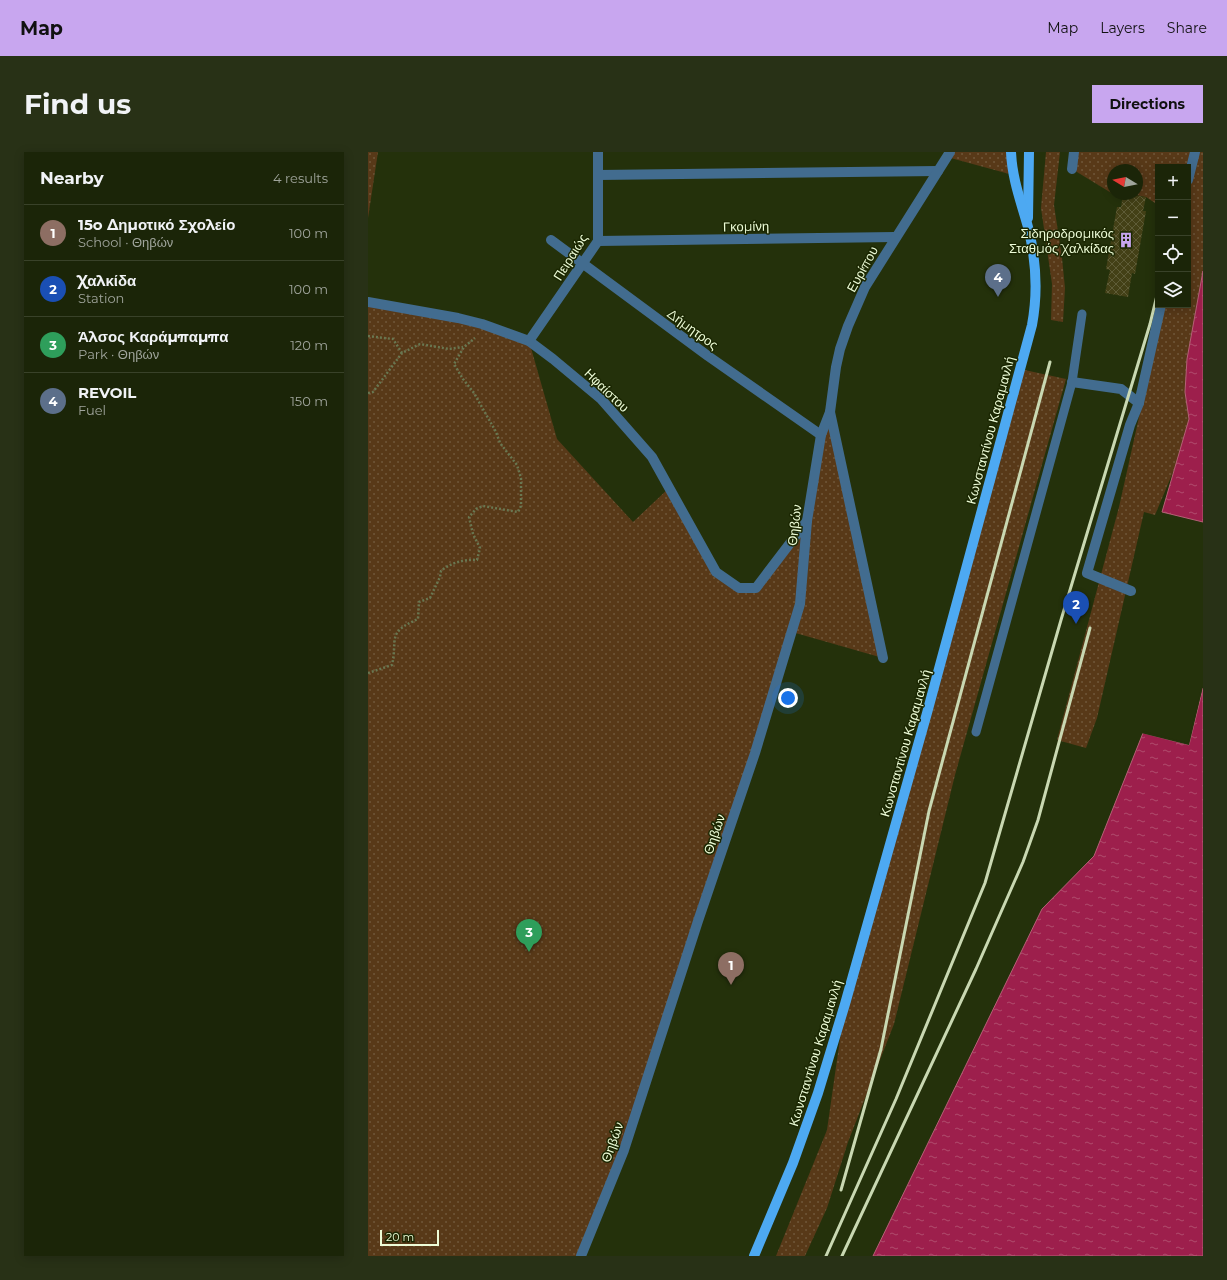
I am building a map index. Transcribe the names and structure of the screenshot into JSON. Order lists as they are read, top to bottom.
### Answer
{
  "streets": {
    "main road": ["Κωνσταντίνου Καραμανλή"],
    "street": [
      "Γκομίνη",
      "Πειραιώς",
      "Ευρίπου",
      "Δήμητρος",
      "Ηφαίστου",
      "Θηβών"
    ]
  },
  "crossings": [
    ["Γκομίνη", "Πειραιώς"],
    ["Γκομίνη", "Ευρίπου"],
    ["Πειραιώς", "Δήμητρος"],
    ["Πειραιώς", "Ηφαίστου"],
    ["Ευρίπου", "Θηβών"],
    ["Δήμητρος", "Θηβών"],
    ["Ηφαίστου", "Θηβών"]
  ],
  "places": {
    "building": ["Σιδηροδρομικός Σταθμός Χαλκίδας"]
  },
  "scale_bar": "20 m",
  "north": "left",
  "page": {
    "header": "Map",
    "nav": ["Map", "Layers", "Share"],
    "buttons": "Directions",
    "title": "Find us",
    "heading": ["Nearby", "4 results"],
    "map_buttons": ["+", "−"],
    "list": [
      {
        "mark": "1",
        "name": "15o Δημοτικό Σχολείο",
        "note": "School · Θηβών",
        "value": "100 m"
      },
      {
        "mark": "2",
        "name": "Χαλκίδα",
        "note": "Station",
        "value": "100 m"
      },
      {
        "mark": "3",
        "name": "Άλσος Καράμπαμπα",
        "note": "Park · Θηβών",
        "value": "120 m"
      },
      {
        "mark": "4",
        "name": "REVOIL",
        "note": "Fuel",
        "value": "150 m"
      }
    ],
    "pins": [
      "4",
      "2",
      "3",
      "1"
    ],
    "scale": "20 m"
  }
}
